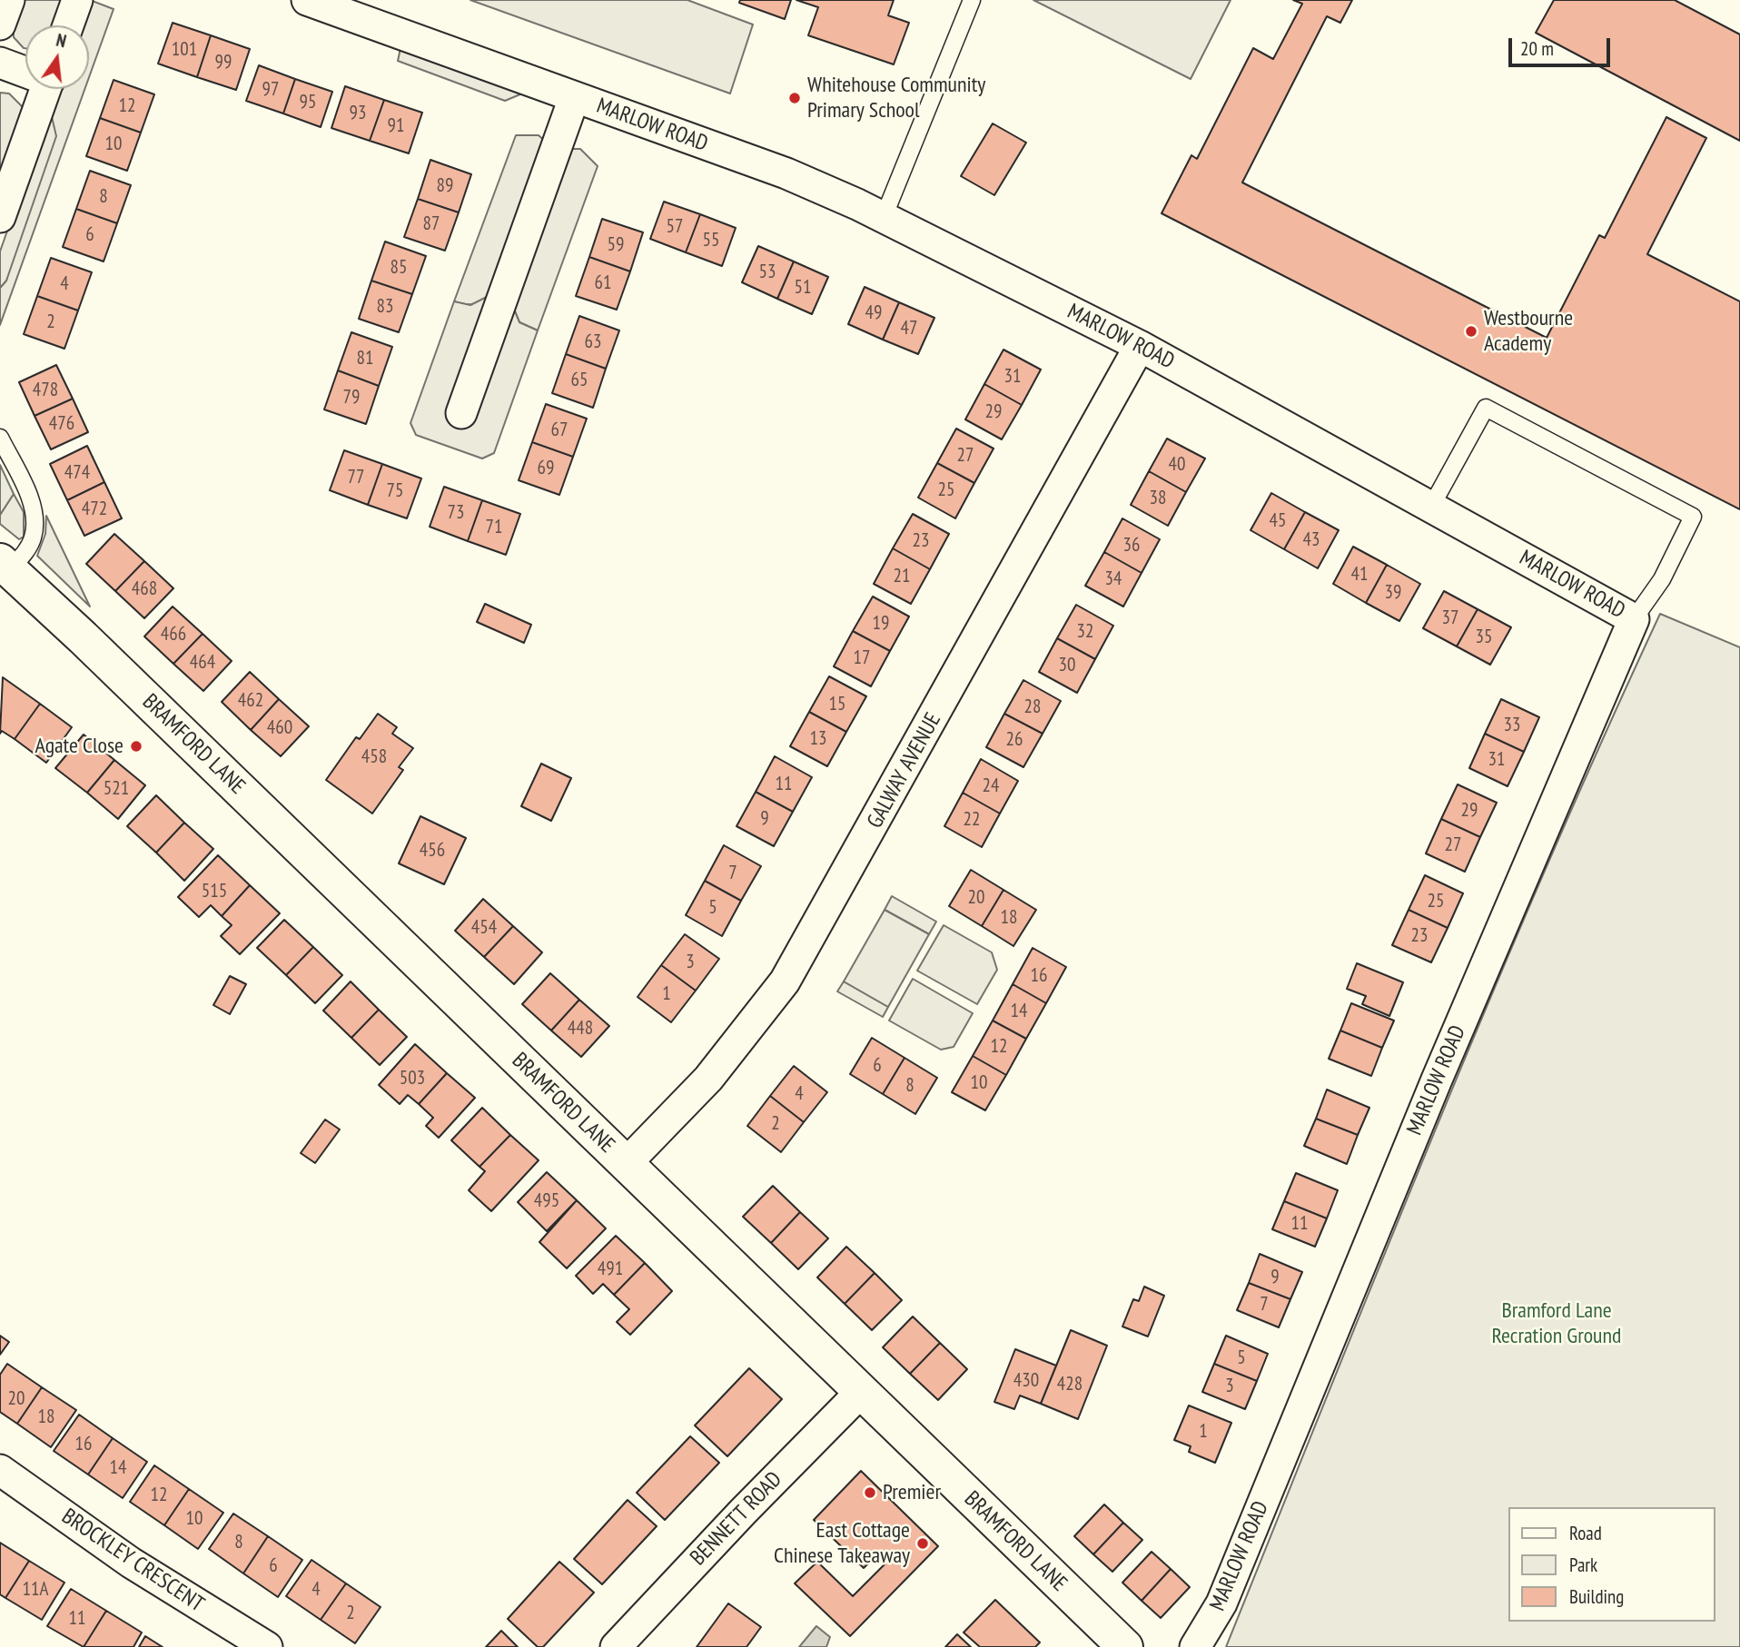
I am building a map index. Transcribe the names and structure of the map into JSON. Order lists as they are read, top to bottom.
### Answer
{
  "streets": {
    "street": [
      "MARLOW ROAD",
      "BRAMFORD LANE",
      "GALWAY AVENUE",
      "BENNETT ROAD",
      "BROCKLEY CRESCENT"
    ]
  },
  "crossings": [
    ["MARLOW ROAD", "GALWAY AVENUE"],
    ["BRAMFORD LANE", "GALWAY AVENUE"],
    ["BRAMFORD LANE", "BENNETT ROAD"]
  ],
  "parks": ["Bramford Lane Recration Ground"],
  "places": [
    "Whitehouse Community Primary School",
    "Westbourne Academy",
    "Agate Close",
    "Premier",
    "East Cottage Chinese Takeaway"
  ],
  "house_numbers": [
    "101",
    "99",
    "97",
    "95",
    "12",
    "93",
    "91",
    "10",
    "89",
    "8",
    "87",
    "57",
    "6",
    "55",
    "59",
    "85",
    "53",
    "61",
    "4",
    "51",
    "83",
    "49",
    "2",
    "47",
    "63",
    "81",
    "31",
    "65",
    "478",
    "79",
    "29",
    "476",
    "67",
    "27",
    "40",
    "69",
    "474",
    "77",
    "25",
    "75",
    "38",
    "472",
    "73",
    "45",
    "71",
    "43",
    "23",
    "36",
    "41",
    "21",
    "34",
    "468",
    "39",
    "37",
    "19",
    "32",
    "466",
    "35",
    "17",
    "464",
    "30",
    "462",
    "15",
    "28",
    "33",
    "460",
    "13",
    "26",
    "458",
    "31",
    "11",
    "24",
    "521",
    "29",
    "9",
    "22",
    "27",
    "456",
    "7",
    "515",
    "20",
    "25",
    "5",
    "18",
    "454",
    "23",
    "3",
    "16",
    "1",
    "14",
    "448",
    "12",
    "6",
    "503",
    "10",
    "8",
    "4",
    "2",
    "495",
    "11",
    "491",
    "9",
    "7",
    "5",
    "430",
    "428",
    "3",
    "20",
    "18",
    "1",
    "16",
    "14",
    "12",
    "10",
    "8",
    "6",
    "11A",
    "4",
    "2",
    "11"
  ],
  "legend": ["Road", "Park", "Building"],
  "scale_bar": "20 m",
  "north": "top"
}
